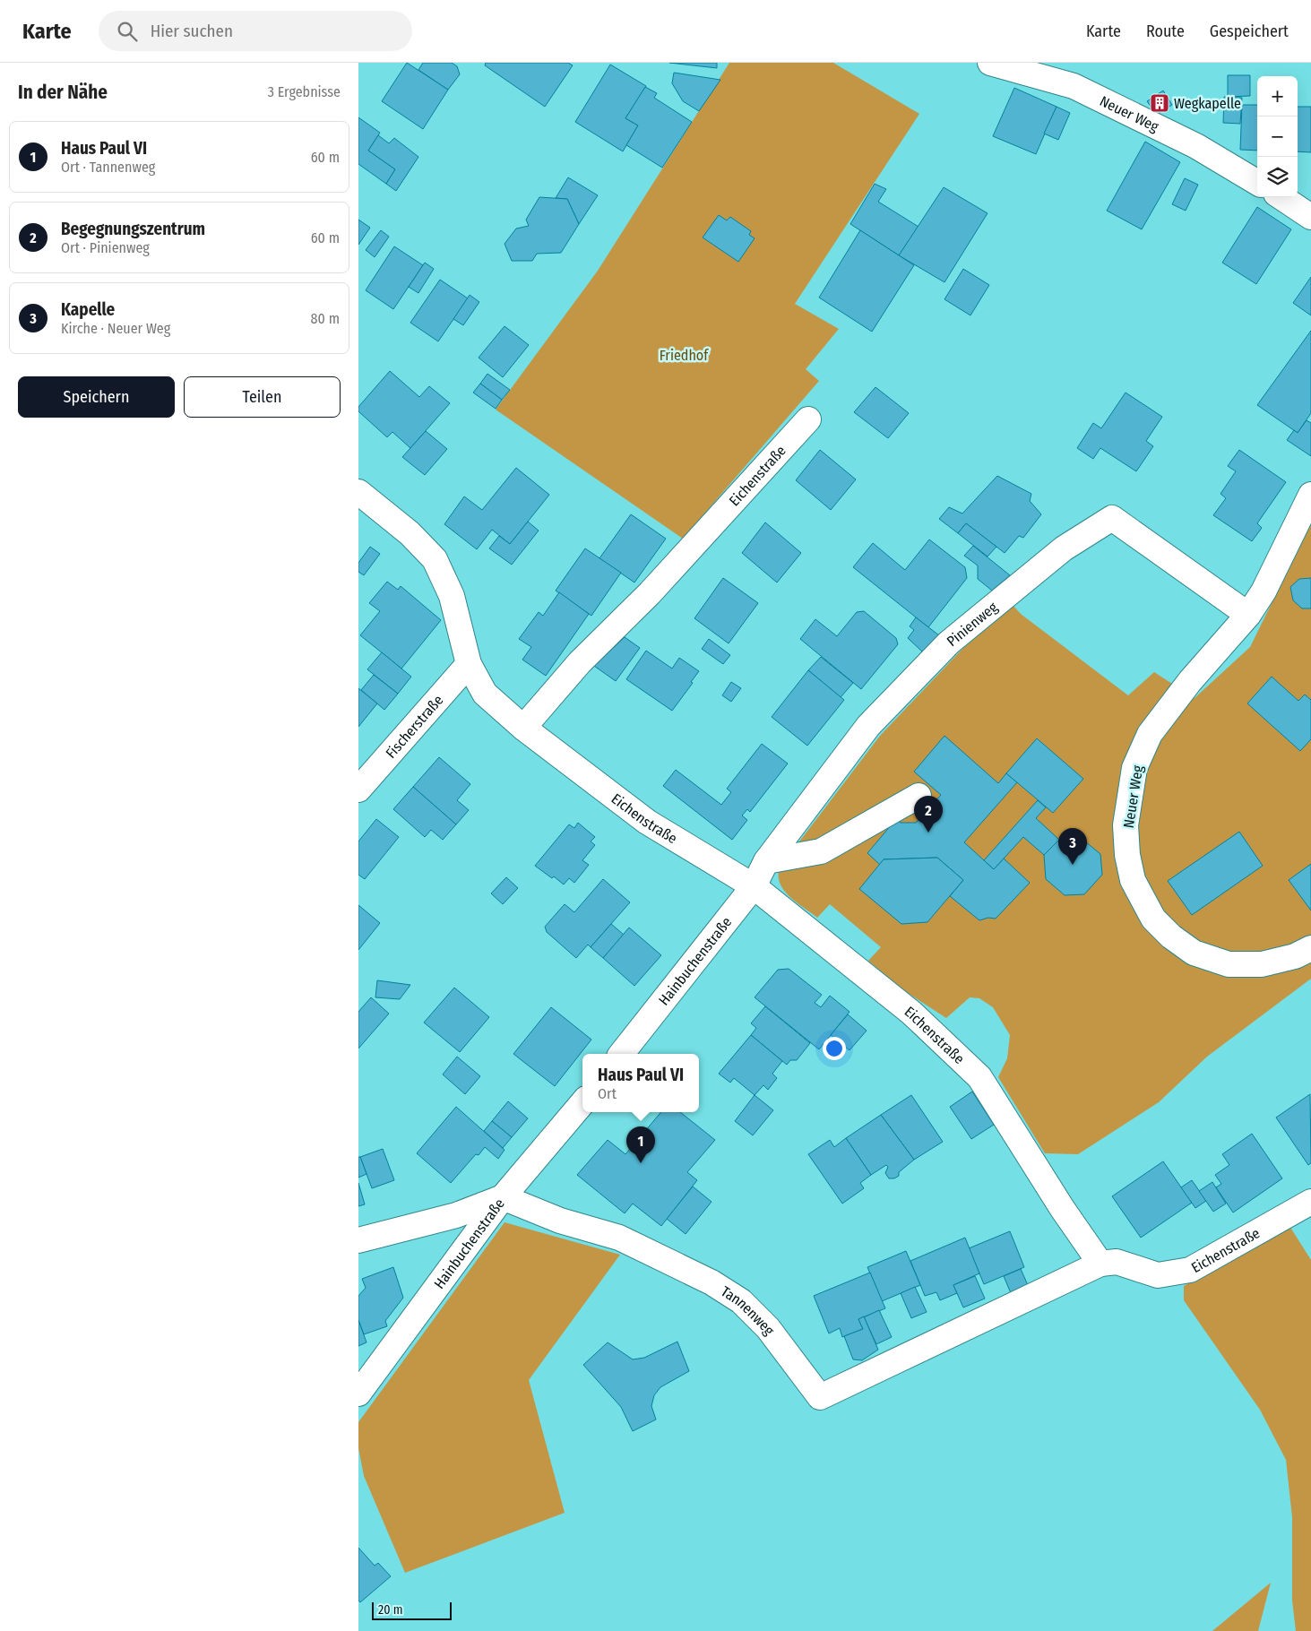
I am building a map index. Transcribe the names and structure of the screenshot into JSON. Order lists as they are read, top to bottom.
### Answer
{
  "streets": {
    "street": [
      "Neuer Weg",
      "Eichenstraße",
      "Pinienweg",
      "Fischerstraße",
      "Hainbuchenstraße",
      "Tannenweg"
    ]
  },
  "crossings": [
    ["Neuer Weg", "Pinienweg"],
    ["Eichenstraße", "Pinienweg"],
    ["Eichenstraße", "Fischerstraße"],
    ["Eichenstraße", "Hainbuchenstraße"],
    ["Eichenstraße", "Tannenweg"],
    ["Pinienweg", "Hainbuchenstraße"],
    ["Hainbuchenstraße", "Tannenweg"]
  ],
  "parks": ["Friedhof"],
  "places": {
    "building": ["Wegkapelle"]
  },
  "scale_bar": "20 m",
  "page": {
    "header": "Karte",
    "search": "Hier suchen",
    "nav": ["Karte", "Route", "Gespeichert"],
    "heading": ["In der Nähe", "3 Ergebnisse"],
    "map_buttons": ["+", "−"],
    "list": [
      {
        "mark": "1",
        "name": "Haus Paul VI",
        "note": "Ort · Tannenweg",
        "value": "60 m"
      },
      {
        "mark": "2",
        "name": "Begegnungszentrum",
        "note": "Ort · Pinienweg",
        "value": "60 m"
      },
      {
        "mark": "3",
        "name": "Kapelle",
        "note": "Kirche · Neuer Weg",
        "value": "80 m"
      }
    ],
    "buttons": ["Speichern", "Teilen"],
    "pins": ["2", "3", "1"],
    "popup": ["Haus Paul VI", "Ort"],
    "scale": "20 m"
  }
}
